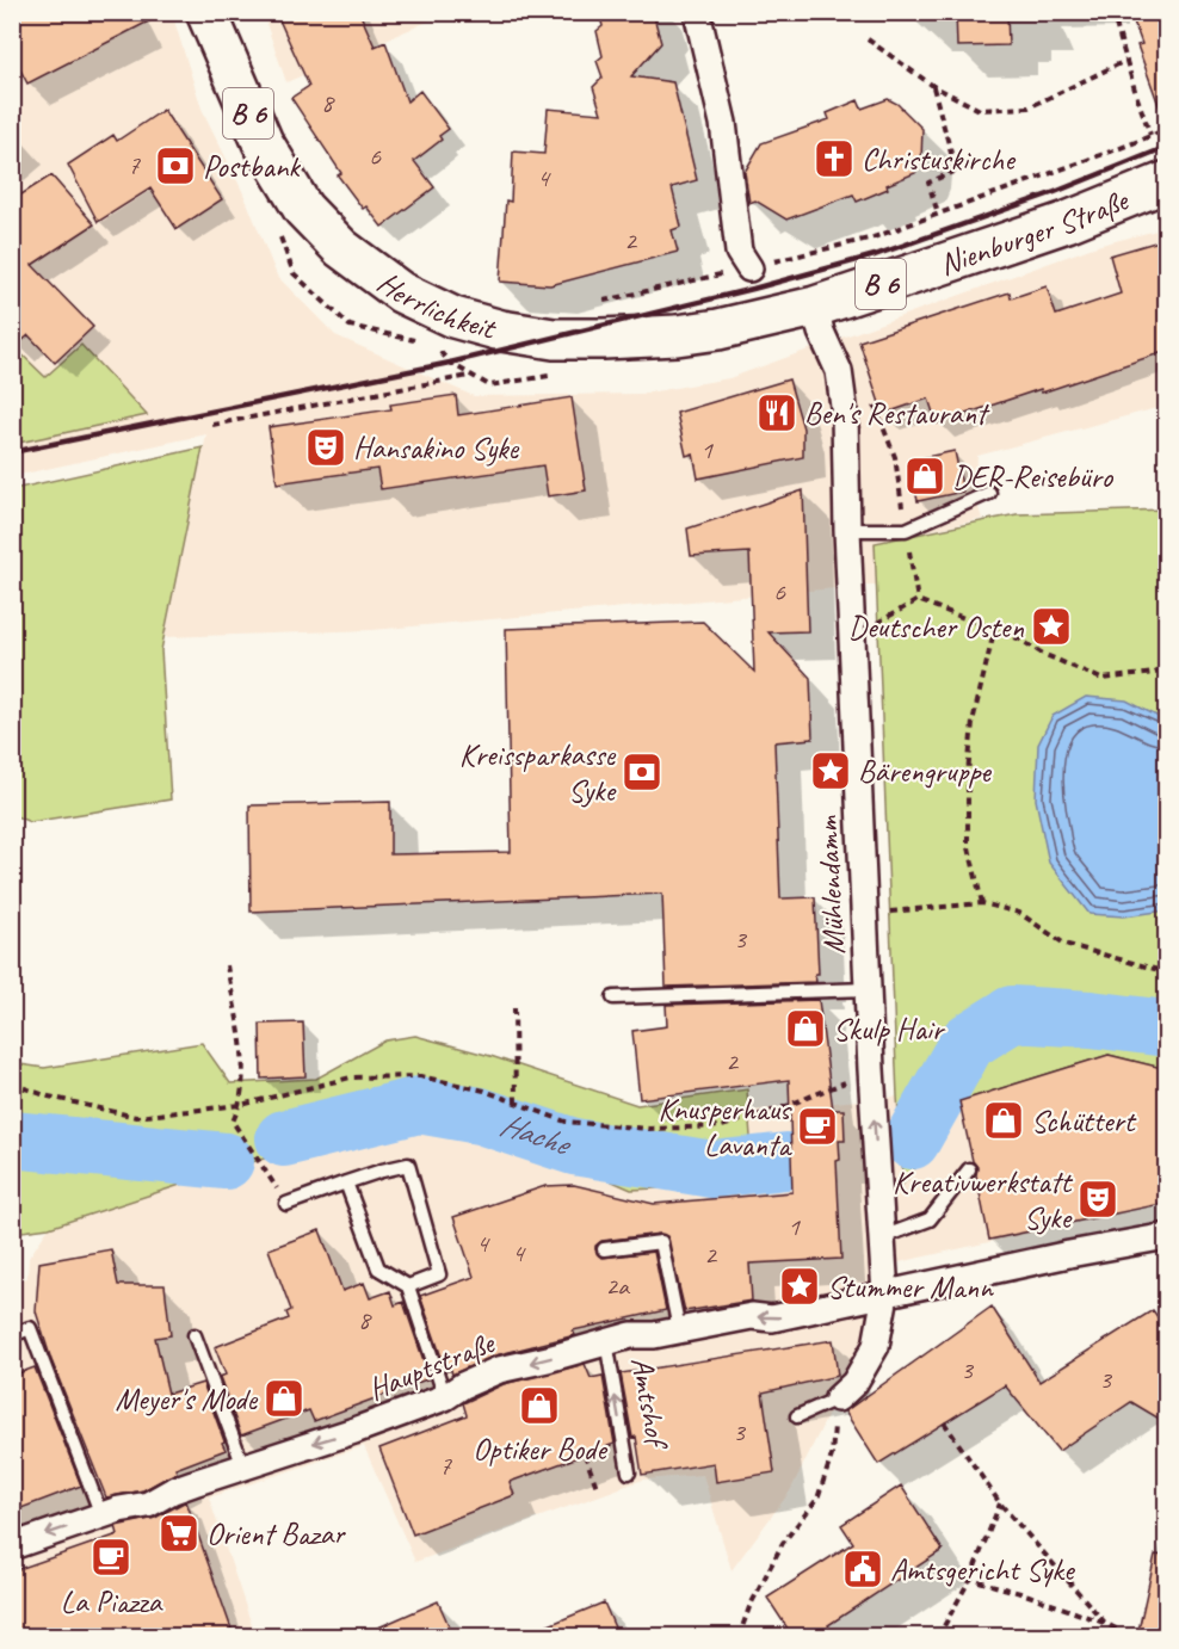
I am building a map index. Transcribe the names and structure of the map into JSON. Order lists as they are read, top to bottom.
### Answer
{
  "streets": {
    "main road": ["B 6", "Nienburger Straße", "Herrlichkeit"],
    "street": ["Mühlendamm", "Hauptstraße"],
    "lane": ["Amtshof"]
  },
  "crossings": [
    ["Nienburger Straße", "Herrlichkeit"],
    ["Nienburger Straße", "Mühlendamm"],
    ["Herrlichkeit", "Mühlendamm"],
    ["Mühlendamm", "Hauptstraße"],
    ["Hauptstraße", "Amtshof"]
  ],
  "one_way": ["Hauptstraße", "Amtshof"],
  "water": ["Hache"],
  "places": {
    "church": ["Christuskirche"],
    "bank": ["Postbank", "Kreissparkasse Syke"],
    "restaurant": ["Ben's Restaurant"],
    "theatre": ["Hansakino Syke", "Kreativwerkstatt Syke"],
    "shop": [
      "DER-Reisebüro",
      "Skulp Hair",
      "Schüttert",
      "Meyer's Mode",
      "Optiker Bode"
    ],
    "place": ["Deutscher Osten", "Bärengruppe", "Stummer Mann"],
    "cafe": ["Knusperhaus Lavanta", "La Piazza"],
    "supermarket": ["Orient Bazar"],
    "public building": ["Amtsgericht Syke"]
  },
  "house_numbers": [
    "8",
    "6",
    "7",
    "4",
    "2",
    "1",
    "6",
    "3",
    "2",
    "1",
    "4",
    "4",
    "2",
    "2a",
    "8",
    "3",
    "3",
    "3",
    "7"
  ]
}
